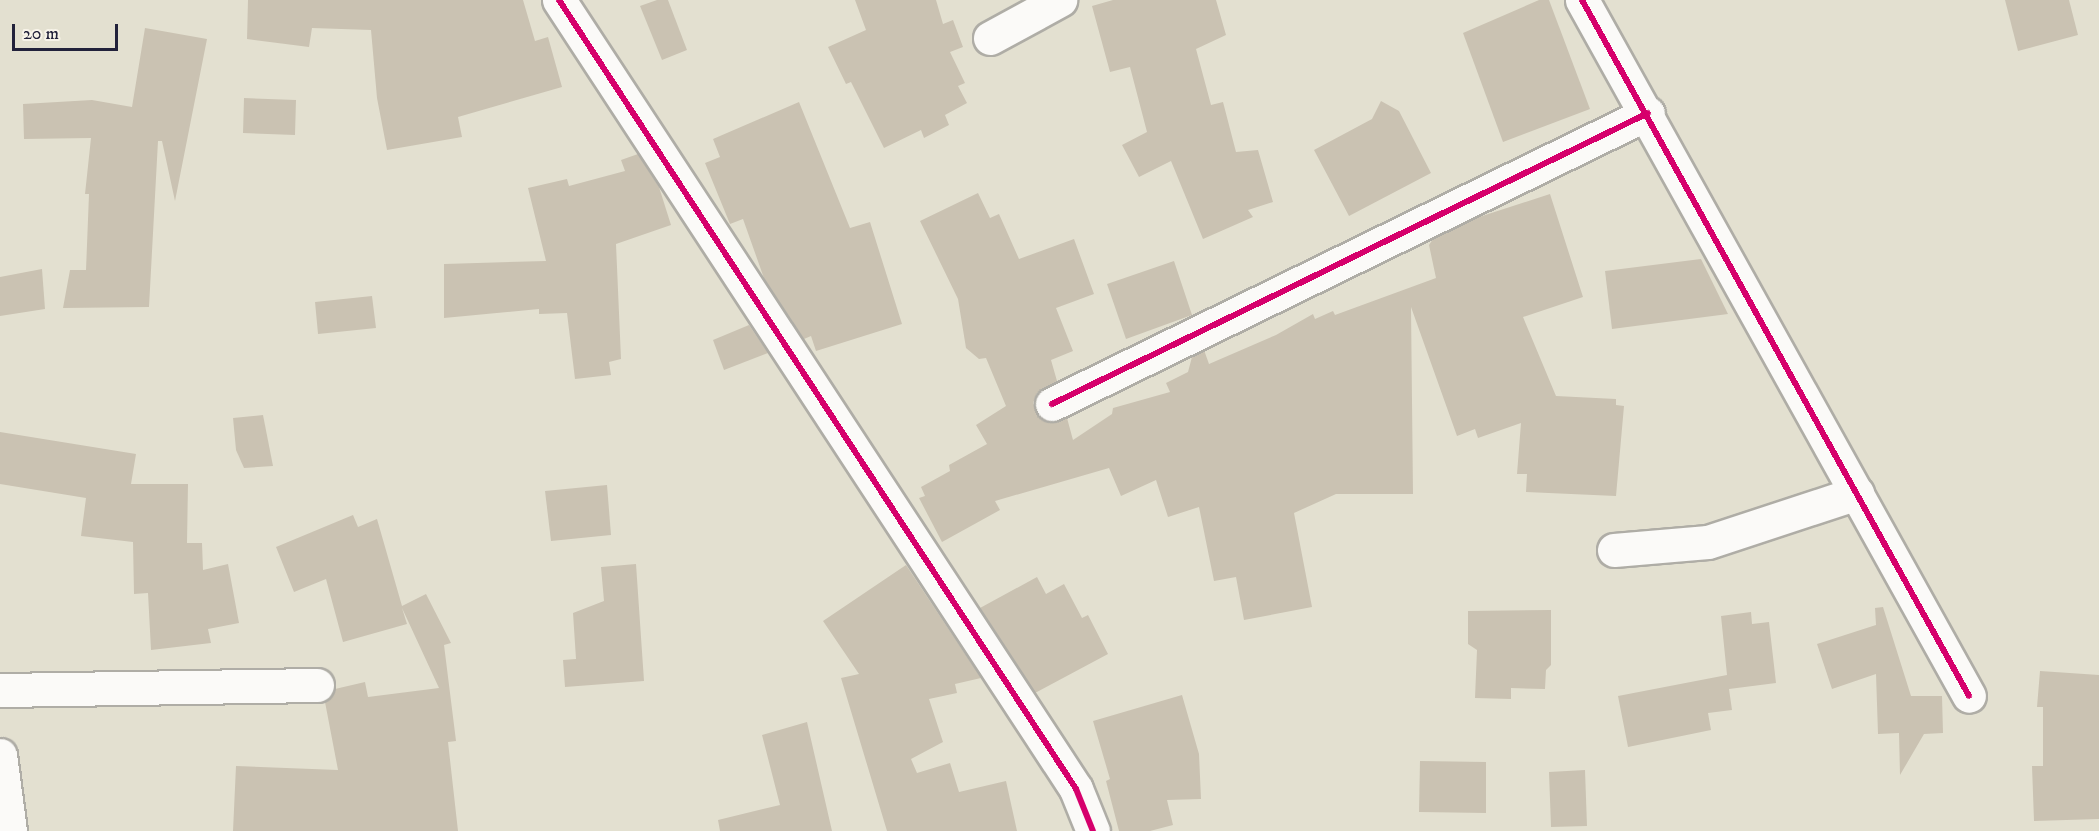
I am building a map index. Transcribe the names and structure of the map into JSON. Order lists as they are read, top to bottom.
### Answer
{
  "scale_bar": "20 m"
}
